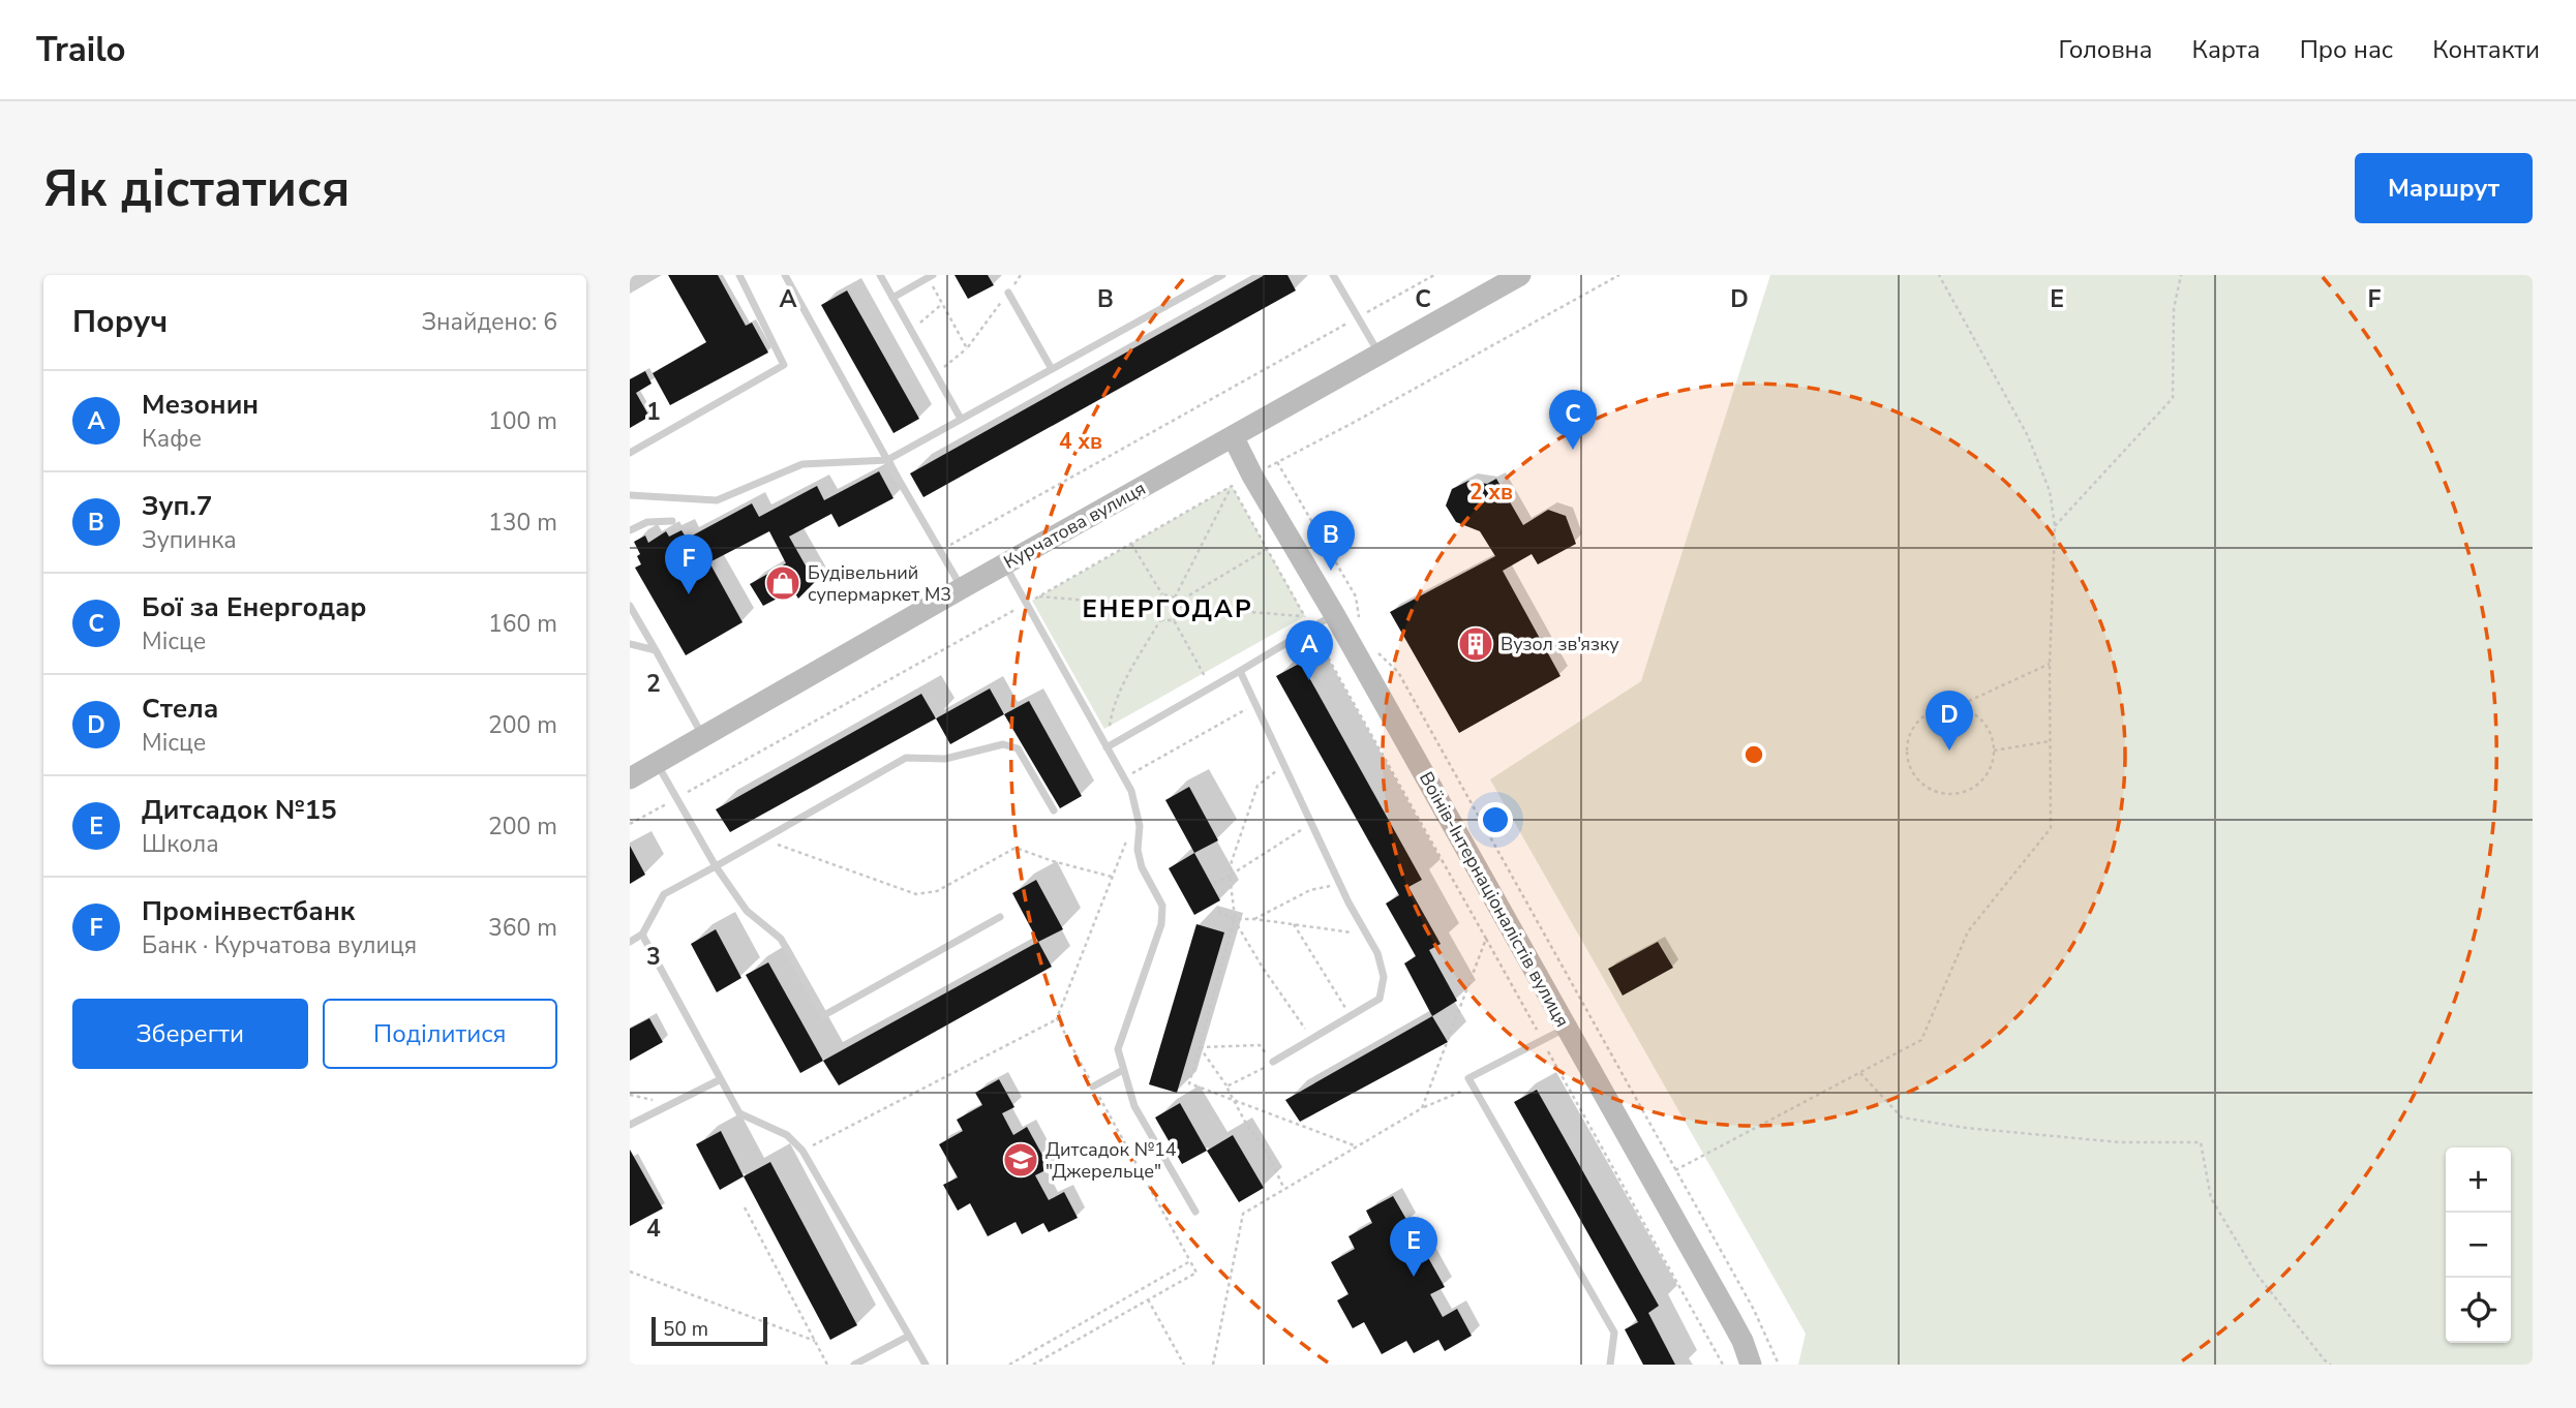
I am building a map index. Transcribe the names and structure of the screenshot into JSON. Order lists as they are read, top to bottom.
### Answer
{
  "streets": {
    "street": ["Курчатова вулиця", "Воїнів-Інтернаціоналістів вулиця"]
  },
  "crossings": [
    ["Курчатова вулиця", "Воїнів-Інтернаціоналістів вулиця"]
  ],
  "districts": ["ЕНЕРГОДАР"],
  "places": {
    "shop": ["Будівельний супермаркет М3"],
    "building": ["Вузол зв'язку"],
    "school or university": ["Дитсадок №14 \"Джерельце\""]
  },
  "scale_bar": "50 m",
  "page": {
    "header": "Trailo",
    "nav": [
      "Головна",
      "Карта",
      "Про нас",
      "Контакти"
    ],
    "buttons": [
      "Маршрут",
      ["Зберегти", "Поділитися"]
    ],
    "title": "Як дістатися",
    "heading": ["Поруч", "Знайдено: 6"],
    "list": [
      {
        "mark": "A",
        "name": "Мезонин",
        "note": "Кафе",
        "value": "100 m"
      },
      {
        "mark": "B",
        "name": "Зуп.7",
        "note": "Зупинка",
        "value": "130 m"
      },
      {
        "mark": "C",
        "name": "Бої за Енергодар",
        "note": "Місце",
        "value": "160 m"
      },
      {
        "mark": "D",
        "name": "Стела",
        "note": "Місце",
        "value": "200 m"
      },
      {
        "mark": "E",
        "name": "Дитсадок №15",
        "note": "Школа",
        "value": "200 m"
      },
      {
        "mark": "F",
        "name": "Промінвестбанк",
        "note": "Банк · Курчатова вулиця",
        "value": "360 m"
      }
    ],
    "pins": [
      "C",
      "B",
      "F",
      "A",
      "D",
      "E"
    ],
    "map_buttons": ["+", "−"],
    "scale": "50 m"
  },
  "grid": {
    "columns": [
      "A",
      "B",
      "C",
      "D",
      "E",
      "F"
    ],
    "rows": [
      "1",
      "2",
      "3",
      "4"
    ]
  },
  "rings": ["4 хв", "2 хв"]
}
